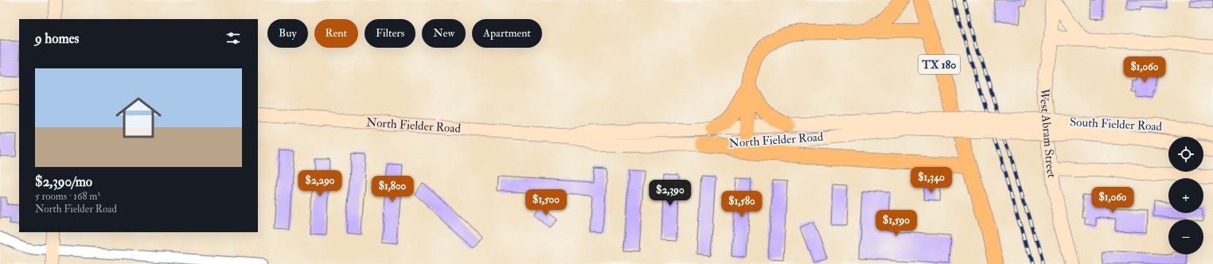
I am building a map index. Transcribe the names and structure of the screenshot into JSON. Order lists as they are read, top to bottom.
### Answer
{
  "streets": {
    "main road": [
      "TX 180",
      "South Fielder Road",
      "North Fielder Road",
      "West Abram Street"
    ]
  },
  "crossings": [
    ["South Fielder Road", "North Fielder Road"]
  ],
  "page": {
    "chip": [
      "Buy",
      "Rent",
      "Filters",
      "New",
      "Apartment"
    ],
    "heading": "9 homes",
    "price": [
      "$1,060",
      "$1,340",
      "$2,290",
      "$1,800",
      "$2,390",
      "$1,060",
      "$1,500",
      "$1,580",
      "$1,590"
    ],
    "list": [
      {
        "name": "$2,390/mo",
        "note": "5 rooms · 168 m² · North Fielder Road"
      }
    ],
    "map_buttons": ["+", "−"]
  }
}
